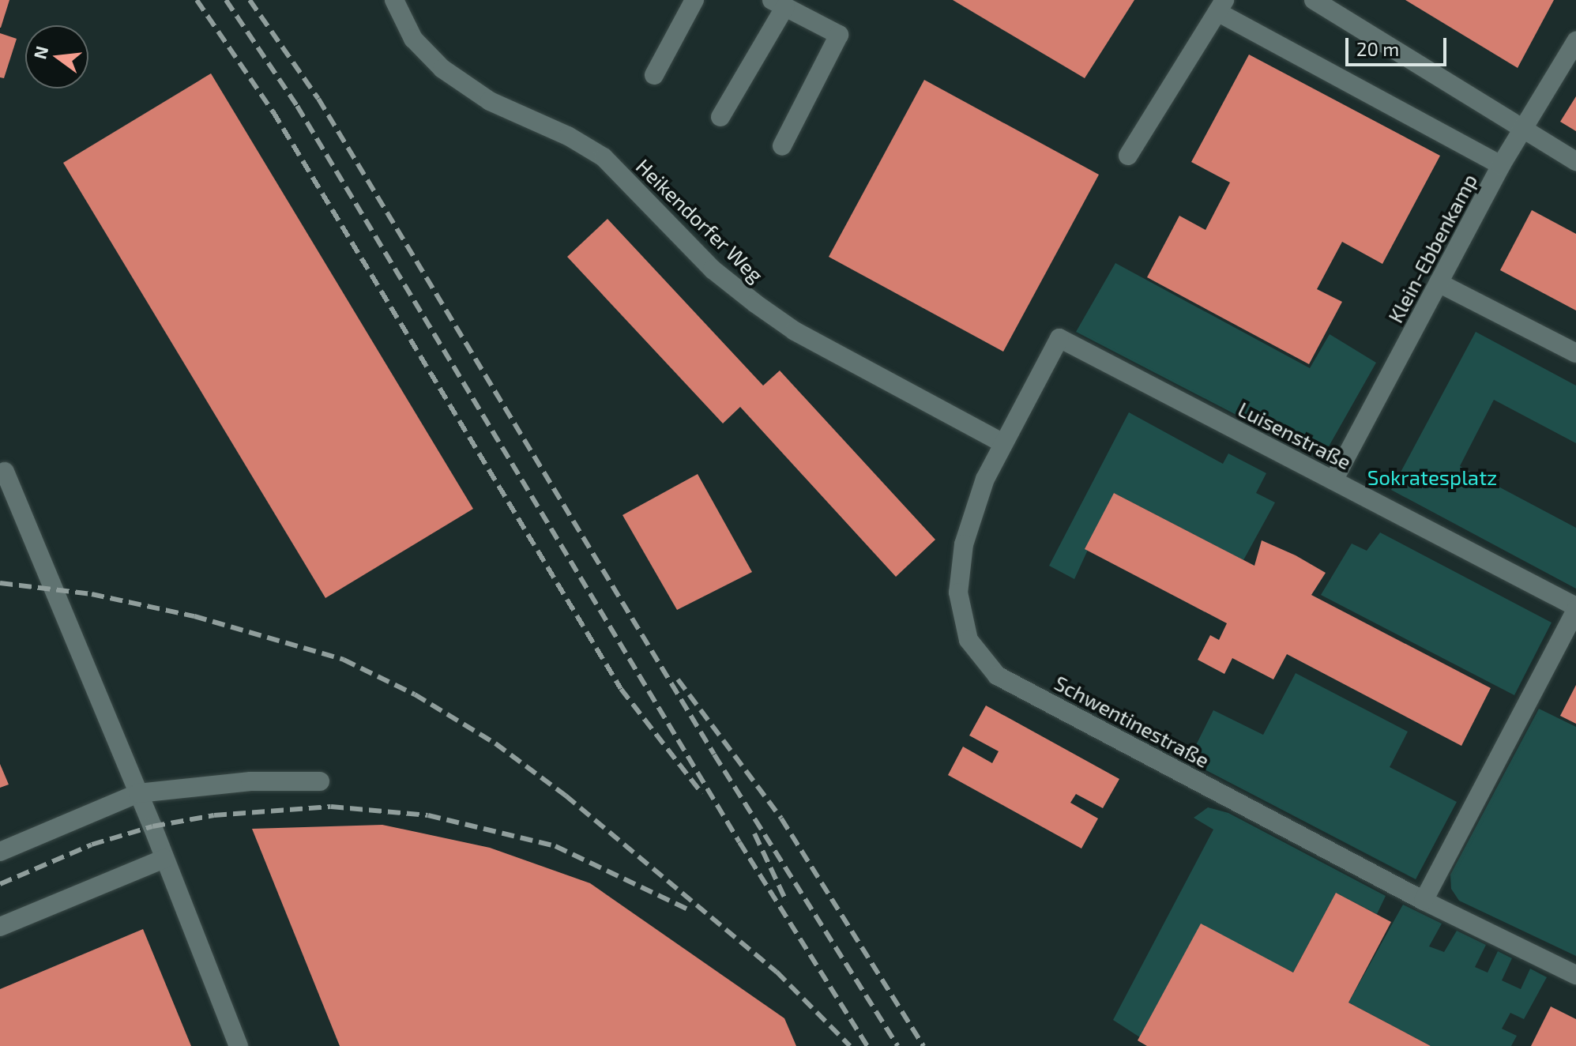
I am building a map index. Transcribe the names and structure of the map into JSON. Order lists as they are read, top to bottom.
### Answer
{
  "streets": {
    "street": [
      "Heikendorfer Weg",
      "Klein-Ebbenkamp",
      "Luisenstraße",
      "Schwentinestraße"
    ]
  },
  "crossings": [
    ["Heikendorfer Weg", "Schwentinestraße"],
    ["Klein-Ebbenkamp", "Luisenstraße"],
    ["Luisenstraße", "Schwentinestraße"]
  ],
  "parks": ["Sokratesplatz"],
  "scale_bar": "20 m",
  "north": "left"
}
